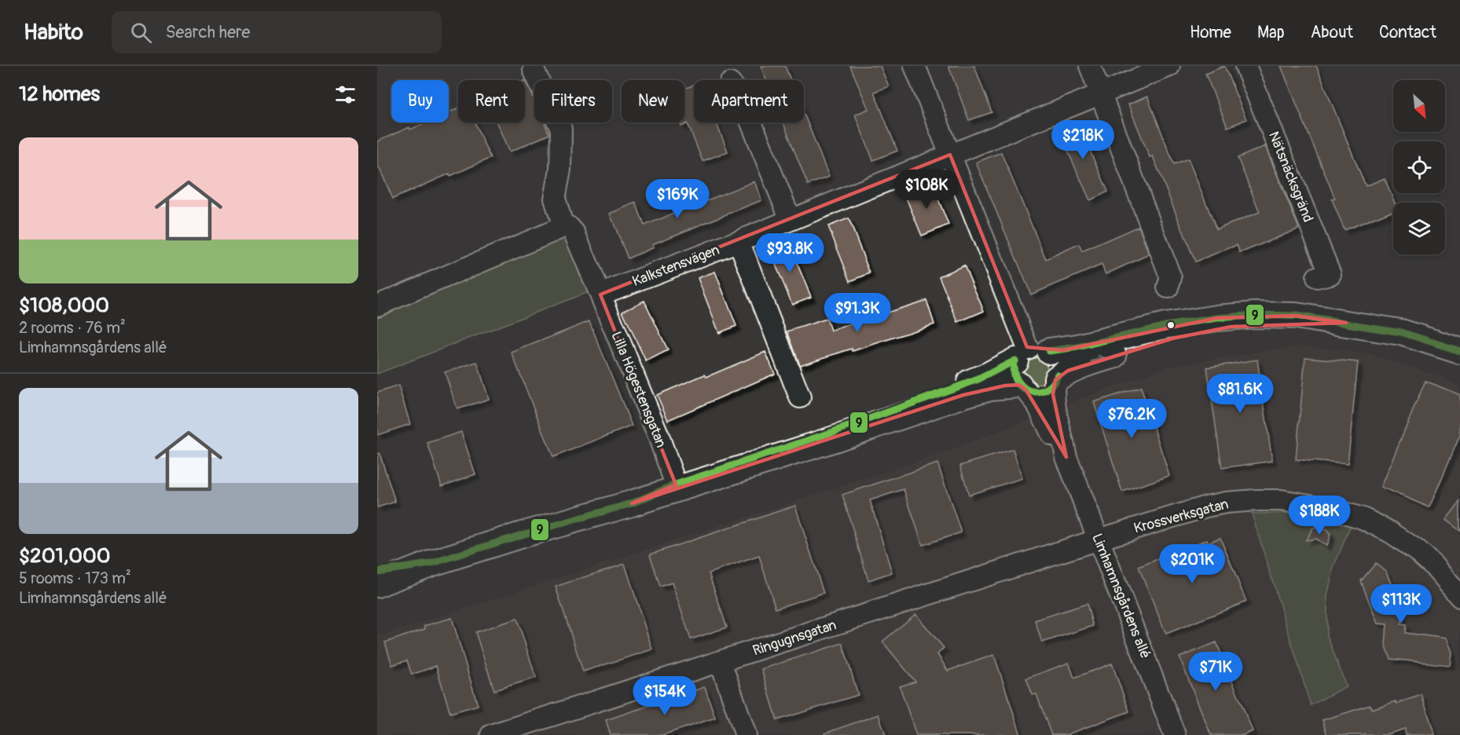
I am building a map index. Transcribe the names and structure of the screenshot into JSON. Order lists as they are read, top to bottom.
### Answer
{
  "streets": {
    "street": [
      "Nätsnäcksgränd",
      "Kalkstensvägen",
      "Lilla Högestensgatan",
      "Krossverksgatan",
      "Limhamnsgårdens allé",
      "Ringugnsgatan"
    ]
  },
  "crossings": [
    ["Kalkstensvägen", "Lilla Högestensgatan"],
    ["Krossverksgatan", "Limhamnsgårdens allé"],
    ["Krossverksgatan", "Ringugnsgatan"],
    ["Limhamnsgårdens allé", "Ringugnsgatan"]
  ],
  "lines": ["transit line 9"],
  "north": "bottom right",
  "page": {
    "header": "Habito",
    "search": "Search here",
    "nav": [
      "Home",
      "Map",
      "About",
      "Contact"
    ],
    "heading": "12 homes",
    "chip": [
      "Buy",
      "Rent",
      "Filters",
      "New",
      "Apartment"
    ],
    "price": [
      "$218K",
      "$108K",
      "$169K",
      "$93.8K",
      "$91.3K",
      "$81.6K",
      "$76.2K",
      "$188K",
      "$201K",
      "$113K",
      "$71K",
      "$154K"
    ],
    "list": [
      {
        "name": "$108,000",
        "note": "2 rooms · 76 m² · Limhamnsgårdens allé"
      },
      {
        "name": "$201,000",
        "note": "5 rooms · 173 m² · Limhamnsgårdens allé"
      }
    ]
  }
}
